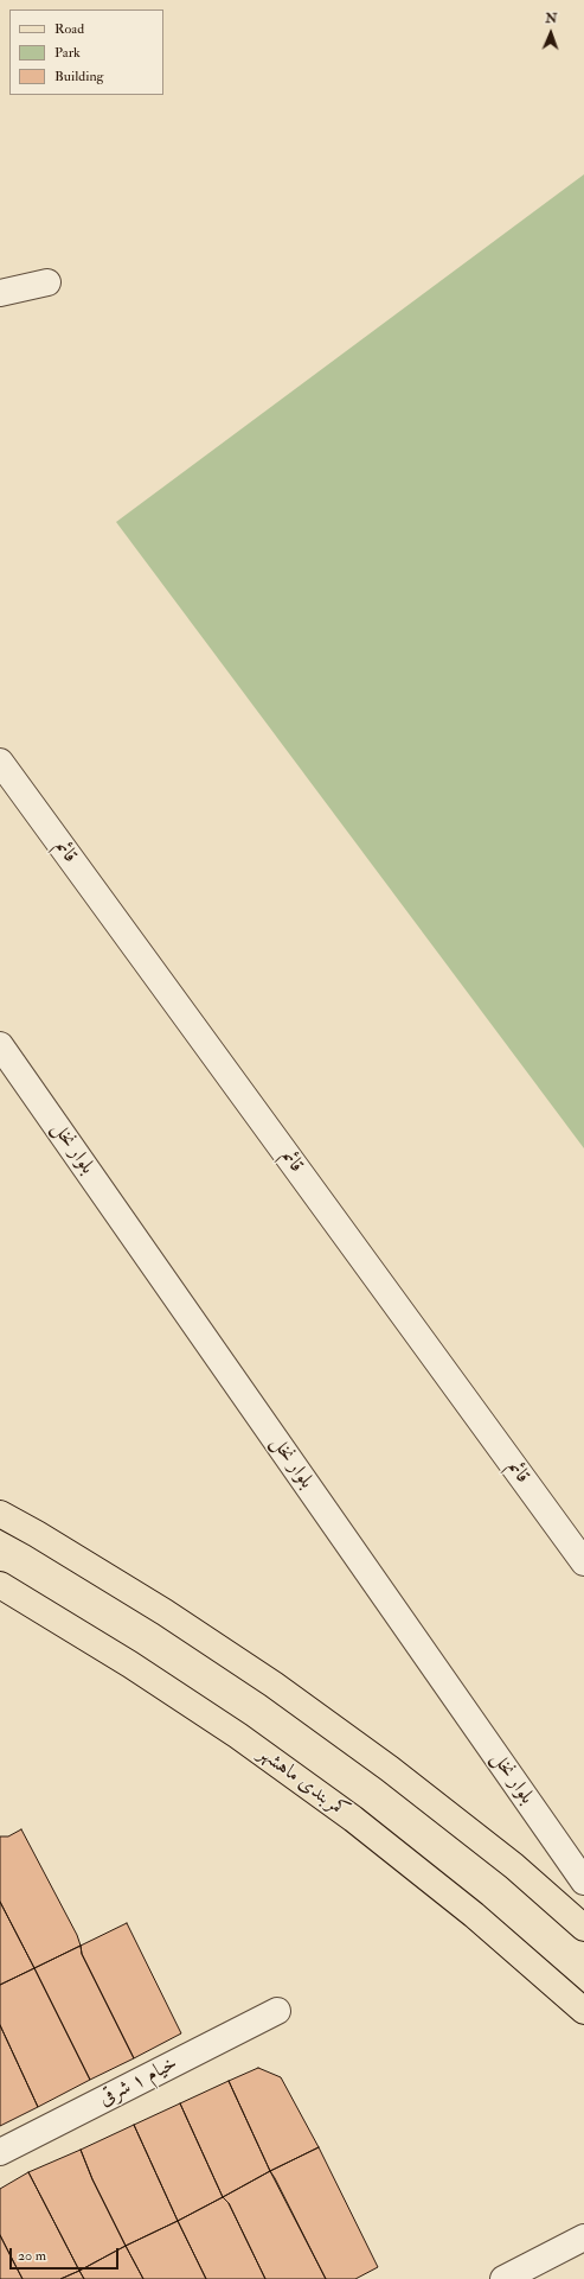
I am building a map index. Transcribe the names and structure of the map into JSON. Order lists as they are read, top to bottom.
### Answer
{
  "streets": {
    "main road": ["کمربندی ماهشهر"],
    "street": ["قائم", "بلوار نخل", "خیام ۱ شرقی"]
  },
  "legend": ["Road", "Park", "Building"],
  "scale_bar": "20 m",
  "north": "top"
}
